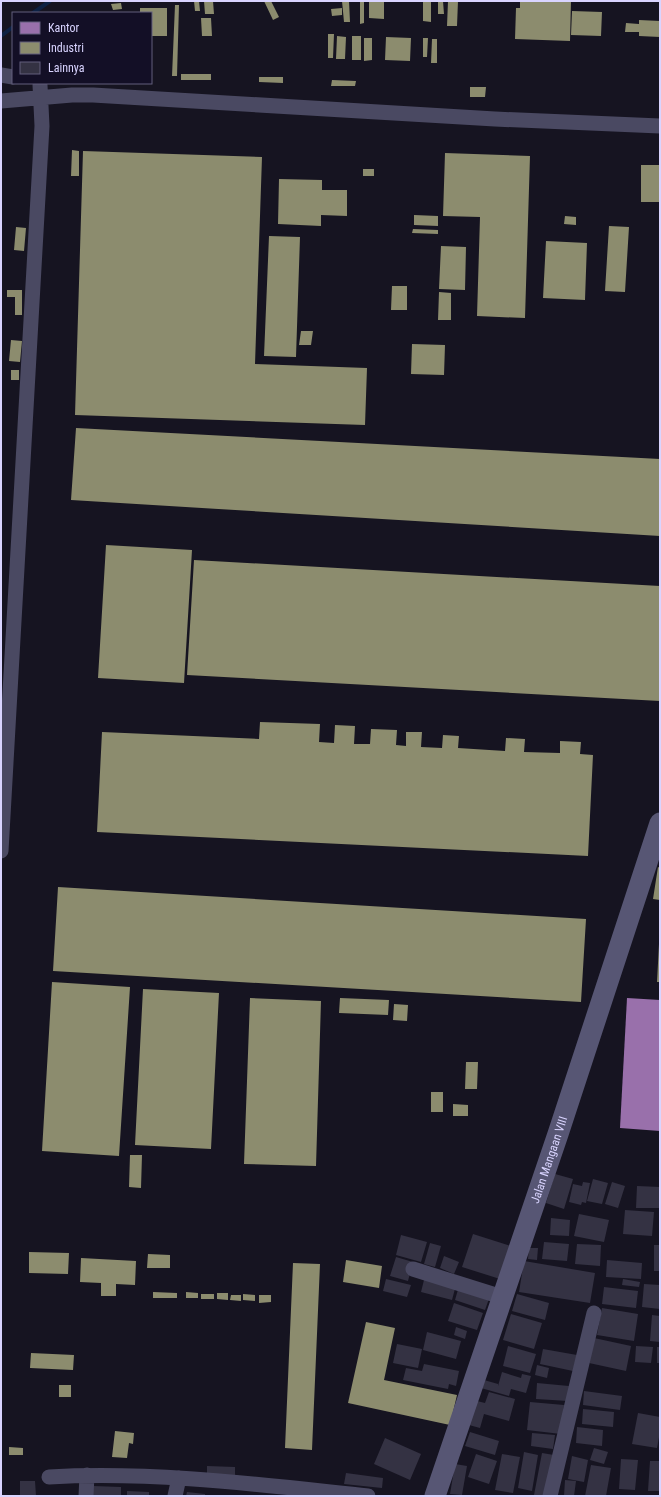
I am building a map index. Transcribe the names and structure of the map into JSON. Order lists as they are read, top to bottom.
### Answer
{
  "streets": {
    "street": ["Jalan Mangaan VIII"]
  },
  "legend": ["Kantor", "Industri", "Lainnya"]
}
